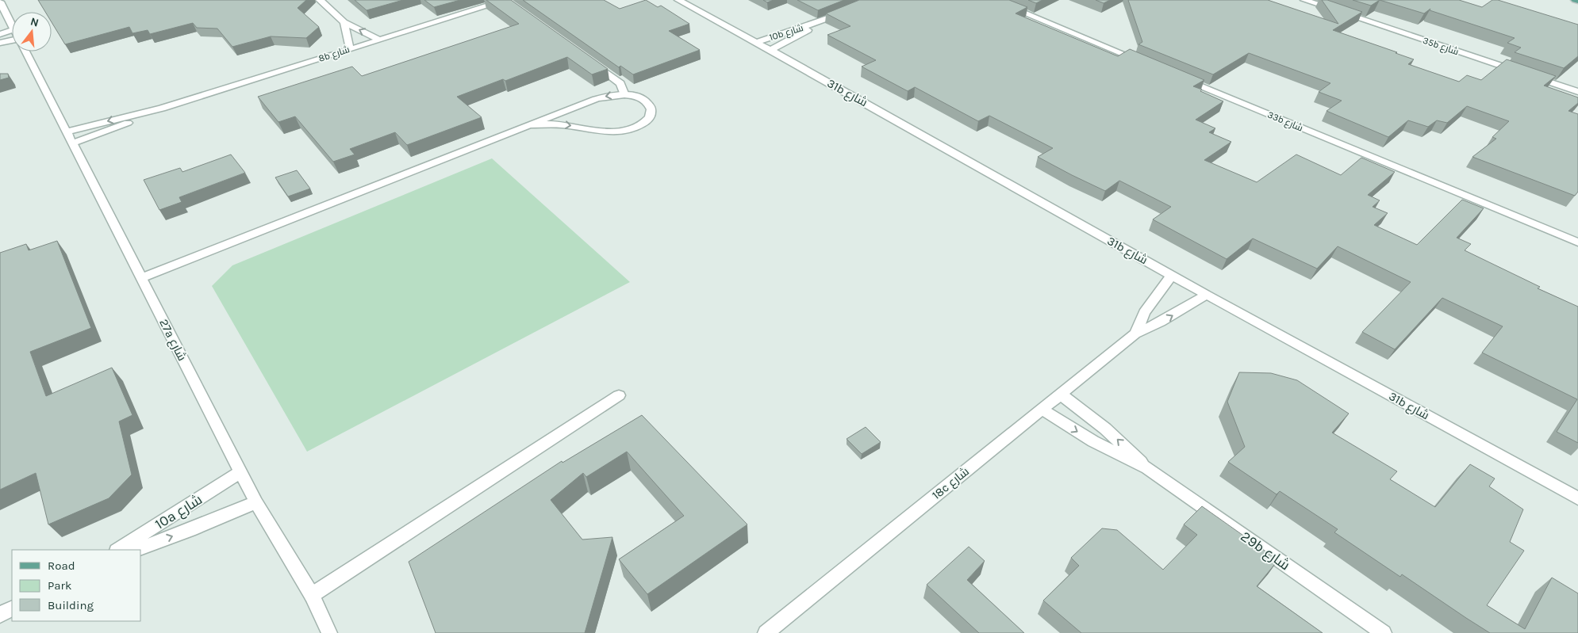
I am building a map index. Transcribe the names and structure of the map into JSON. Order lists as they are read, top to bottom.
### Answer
{
  "streets": {
    "street": [
      "10b شارع",
      "35b شارع",
      "8b شارع",
      "31b شارع",
      "33b شارع",
      "27a شارع",
      "18c شارع",
      "10a شارع",
      "29b شارع"
    ]
  },
  "crossings": [
    ["10b شارع", "31b شارع"],
    ["8b شارع", "27a شارع"],
    ["31b شارع", "18c شارع"],
    ["27a شارع", "10a شارع"],
    ["18c شارع", "29b شارع"]
  ],
  "legend": ["Road", "Park", "Building"],
  "north": "top"
}
